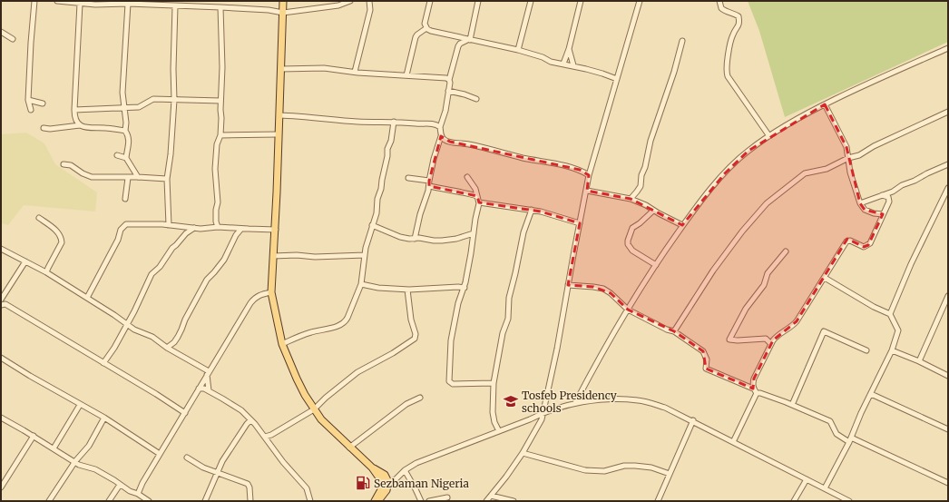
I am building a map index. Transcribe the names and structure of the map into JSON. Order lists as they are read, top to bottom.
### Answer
{
  "places": {
    "school or university": ["Tosfeb Presidency schools"],
    "fuel station": ["Sezbaman Nigeria"]
  }
}
